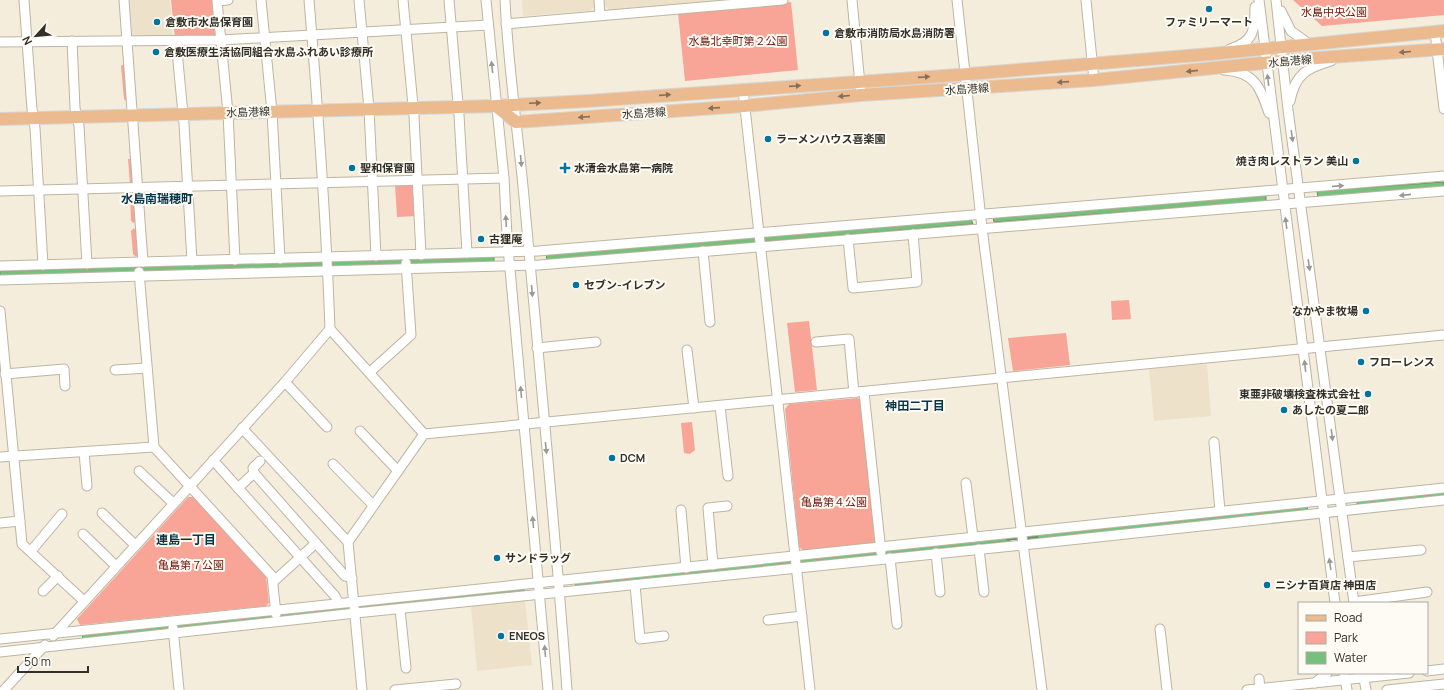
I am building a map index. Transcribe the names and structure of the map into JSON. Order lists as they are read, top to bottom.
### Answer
{
  "streets": {
    "main road": ["水島港線"]
  },
  "districts": ["水島南瑞穂町", "神田二丁目", "連島一丁目"],
  "parks": [
    "水島中央公園",
    "水島北幸町第２公園",
    "亀島第４公園",
    "亀島第７公園"
  ],
  "places": {
    "other": [
      "ファミリーマート",
      "倉敷市水島保育園",
      "倉敷市消防局水島消防署",
      "倉敷医療生活協同組合水島ふれあい診療所",
      "ラーメンハウス喜楽園",
      "焼き肉レストラン 美山",
      "聖和保育園",
      "古狸庵",
      "セブン-イレブン",
      "なかやま牧場",
      "フローレンス",
      "東亜非破壊検査株式会社",
      "あしたの夏二郎",
      "DCM",
      "サンドラッグ",
      "ニシナ百貨店 神田店",
      "ENEOS"
    ],
    "health": ["水清会水島第一病院"]
  },
  "legend": ["Road", "Park", "Water"],
  "scale_bar": "50 m",
  "north": "bottom left"
}
